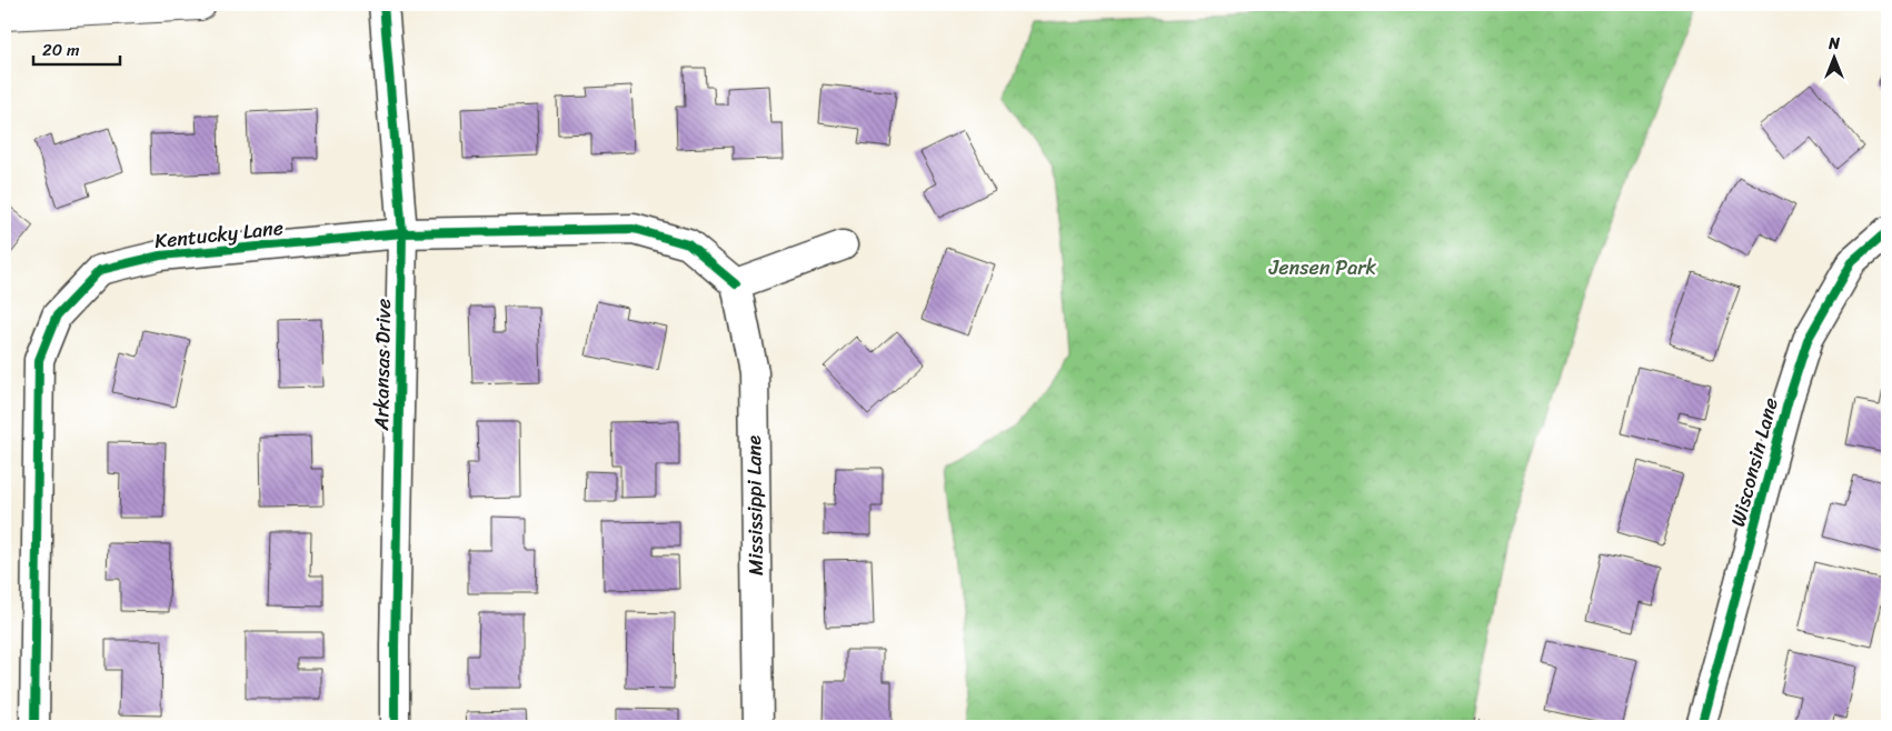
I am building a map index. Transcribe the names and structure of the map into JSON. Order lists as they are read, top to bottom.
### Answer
{
  "streets": {
    "street": [
      "Kentucky Lane",
      "Arkansas Drive",
      "Wisconsin Lane",
      "Mississippi Lane"
    ]
  },
  "crossings": [
    ["Kentucky Lane", "Arkansas Drive"],
    ["Kentucky Lane", "Mississippi Lane"]
  ],
  "parks": ["Jensen Park"],
  "scale_bar": "20 m",
  "north": "top"
}
